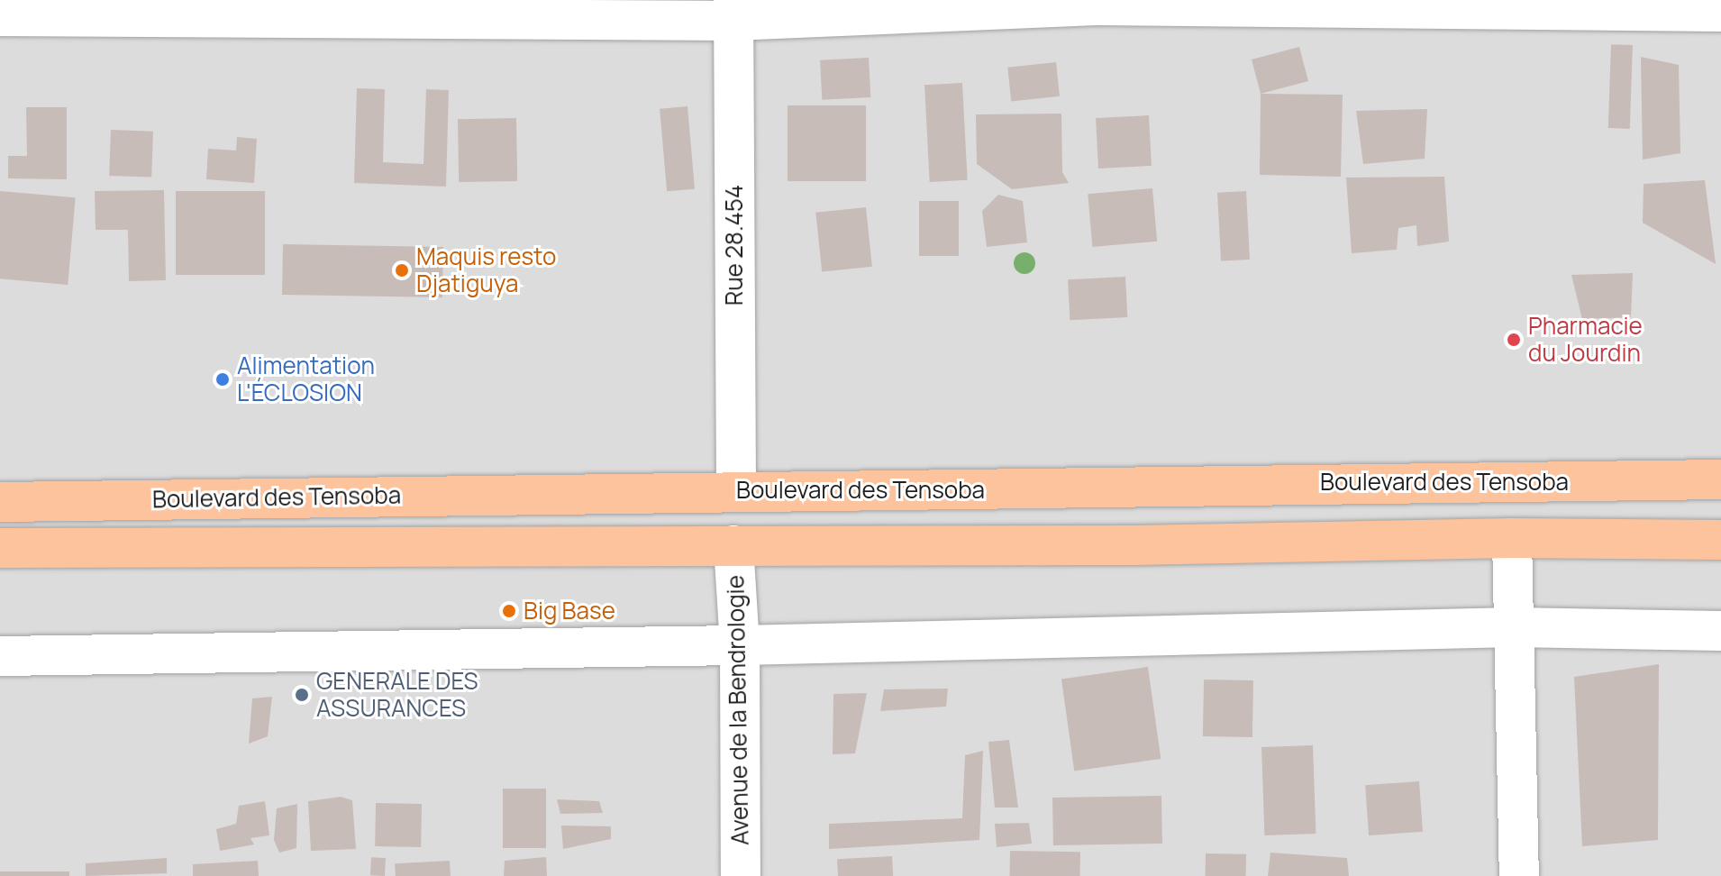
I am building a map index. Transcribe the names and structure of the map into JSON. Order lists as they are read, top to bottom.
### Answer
{
  "streets": {
    "main road": ["Boulevard des Tensoba"],
    "street": ["Rue 28.454", "Avenue de la Bendrologie"]
  },
  "crossings": [
    ["Rue 28.454", "Boulevard des Tensoba"],
    ["Boulevard des Tensoba", "Avenue de la Bendrologie"]
  ],
  "places": [
    "Maquis resto Djatiguya",
    "Pharmacie du Jourdin",
    "Alimentation L'ÉCLOSION",
    "Big Base",
    "GENERALE DES ASSURANCES"
  ]
}
